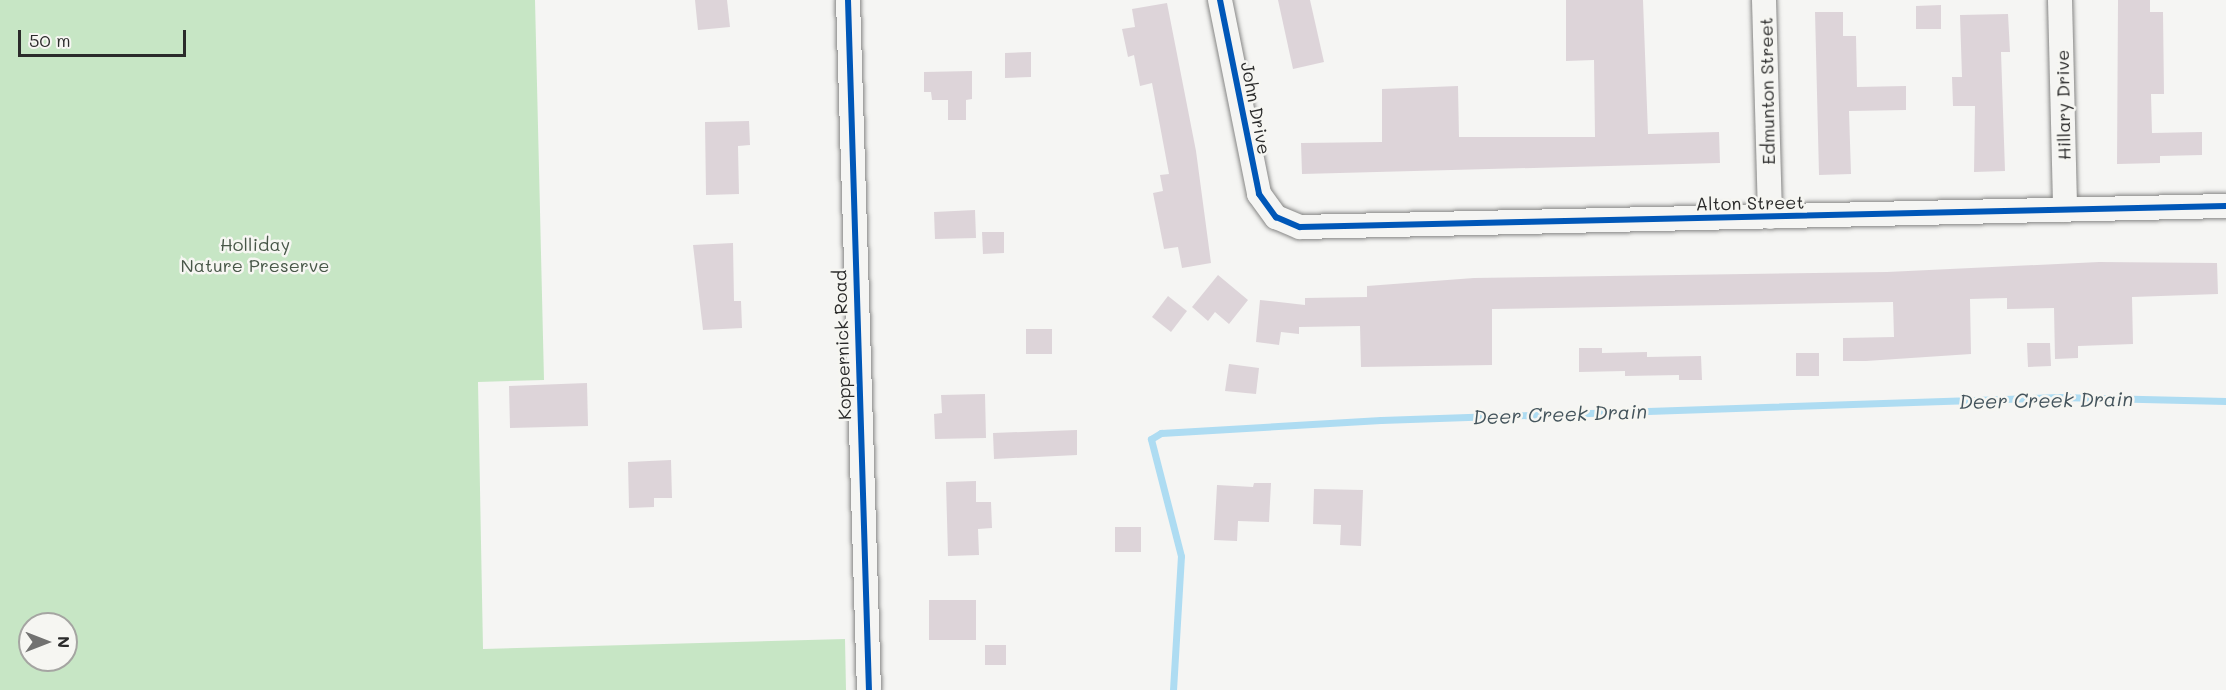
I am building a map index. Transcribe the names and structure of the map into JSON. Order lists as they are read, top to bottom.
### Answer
{
  "streets": {
    "street": [
      "Edmunton Street",
      "Hillary Drive",
      "John Drive",
      "Alton Street",
      "Koppernick Road"
    ]
  },
  "crossings": [
    ["Edmunton Street", "Alton Street"],
    ["Hillary Drive", "Alton Street"],
    ["John Drive", "Alton Street"]
  ],
  "water": ["Deer Creek Drain"],
  "parks": ["Holliday Nature Preserve"],
  "scale_bar": "50 m",
  "north": "right"
}
